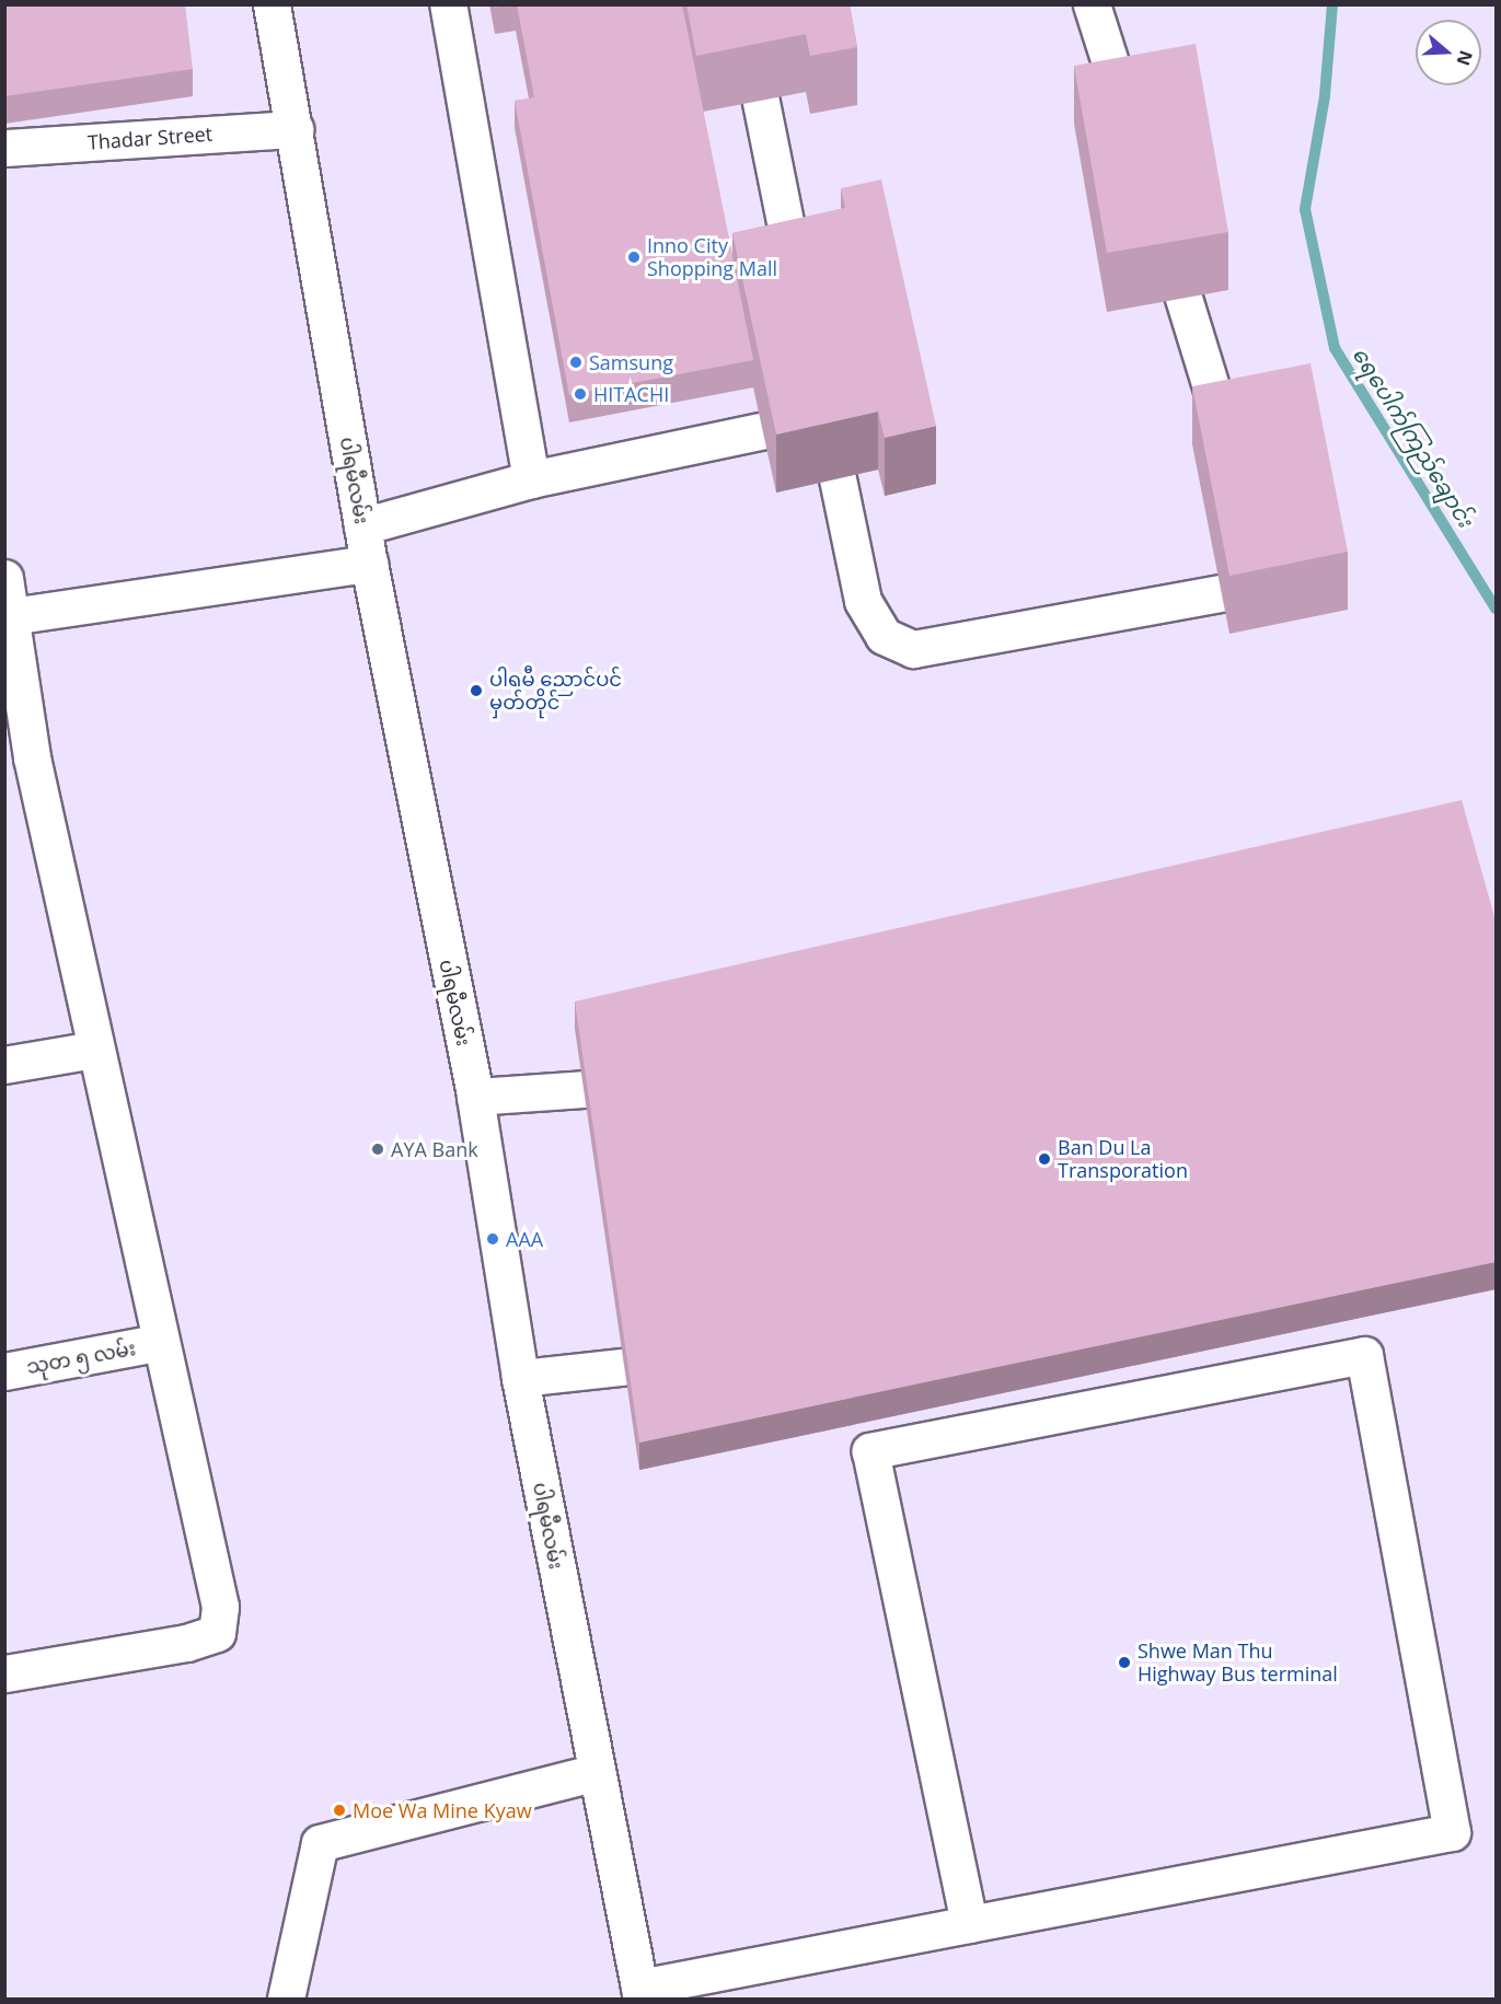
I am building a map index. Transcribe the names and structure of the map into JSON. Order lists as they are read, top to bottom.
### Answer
{
  "streets": {
    "street": ["Thadar Street", "ပါရမီလမ်း", "သုတ ၅ လမ်း"]
  },
  "crossings": [
    ["Thadar Street", "ပါရမီလမ်း"]
  ],
  "water": ["ရေပေါက်ကြည်ချောင်း"],
  "places": [
    "Inno City Shopping Mall",
    "Samsung",
    "HITACHI",
    "ပါရမီ ညောင်ပင် မှတ်တိုင်",
    "AYA Bank",
    "Ban Du La Transporation",
    "AAA",
    "Shwe Man Thu Highway Bus terminal",
    "Moe Wa Mine Kyaw"
  ],
  "north": "right"
}
